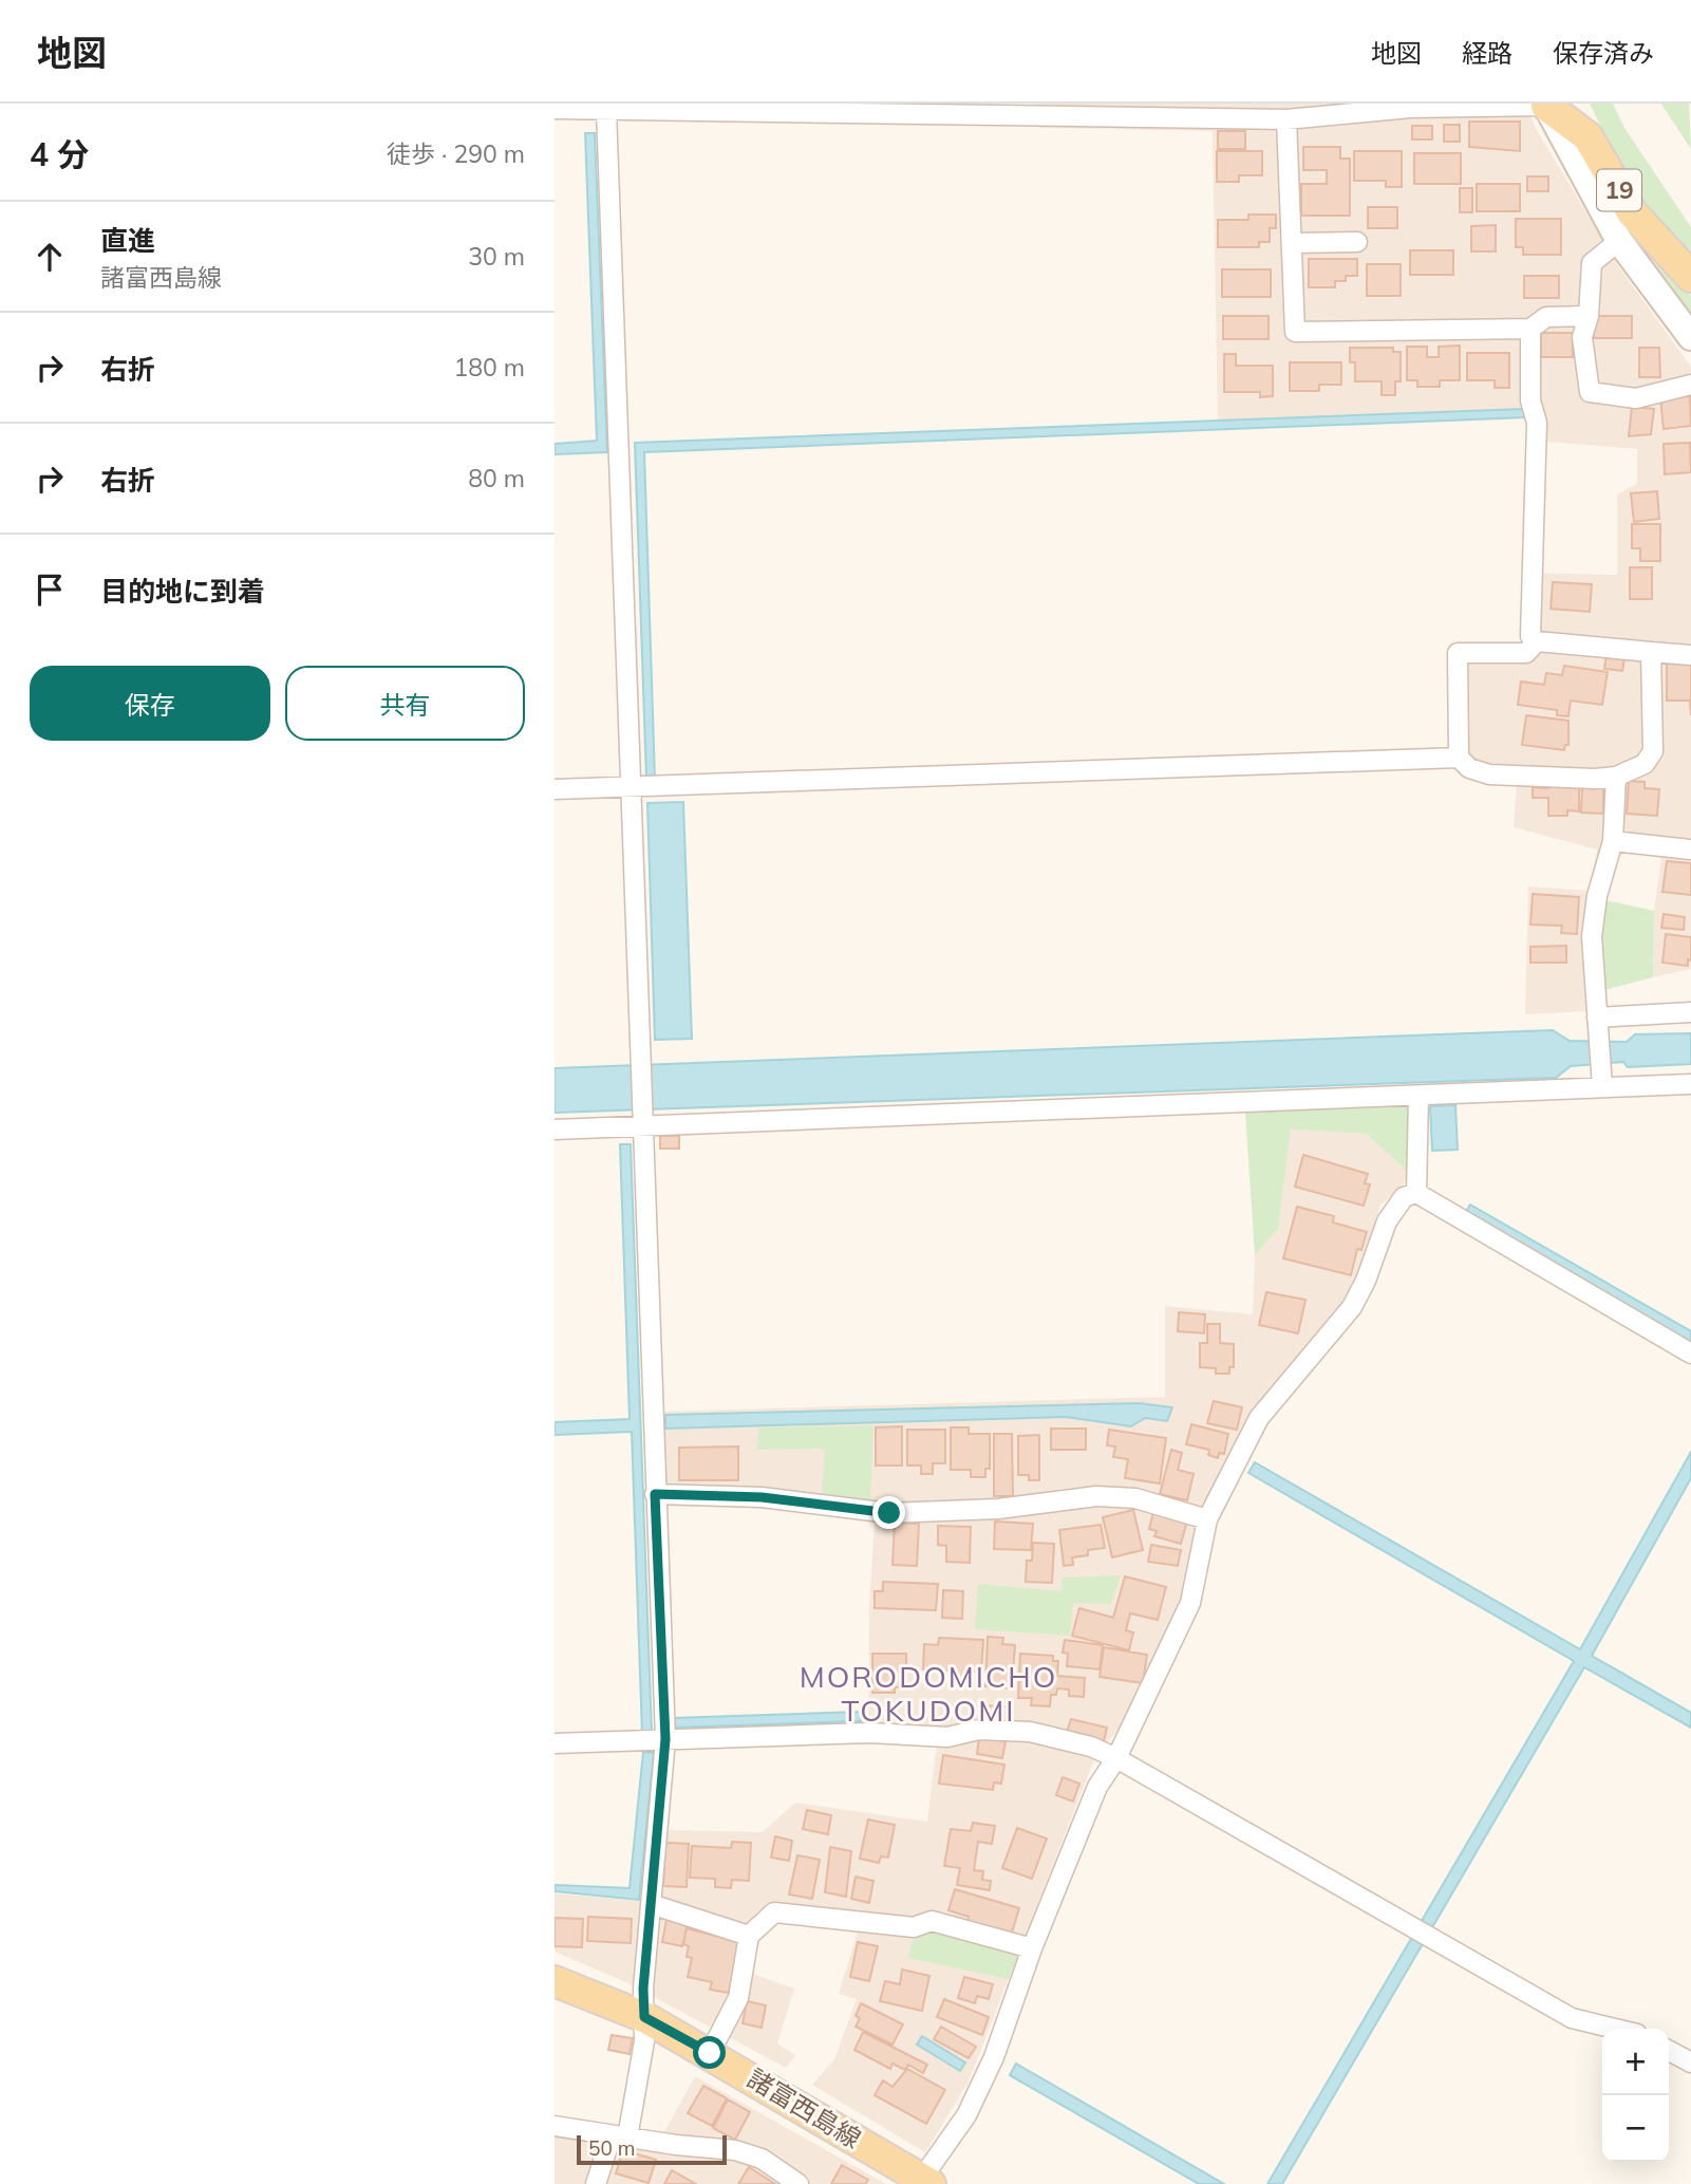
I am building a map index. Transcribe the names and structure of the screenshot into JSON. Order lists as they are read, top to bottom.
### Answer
{
  "streets": {
    "main road": ["19", "諸富西島線"]
  },
  "districts": ["MORODOMICHO TOKUDOMI"],
  "scale_bar": "50 m",
  "page": {
    "header": "地図",
    "nav": ["地図", "経路", "保存済み"],
    "heading": ["4 分", "徒歩 · 290 m"],
    "list": [
      ["直進", "諸富西島線", "30 m"],
      ["右折", "180 m"],
      ["右折", "80 m"],
      "目的地に到着"
    ],
    "buttons": ["保存", "共有"],
    "map_buttons": ["+", "−"],
    "scale": "50 m"
  }
}
